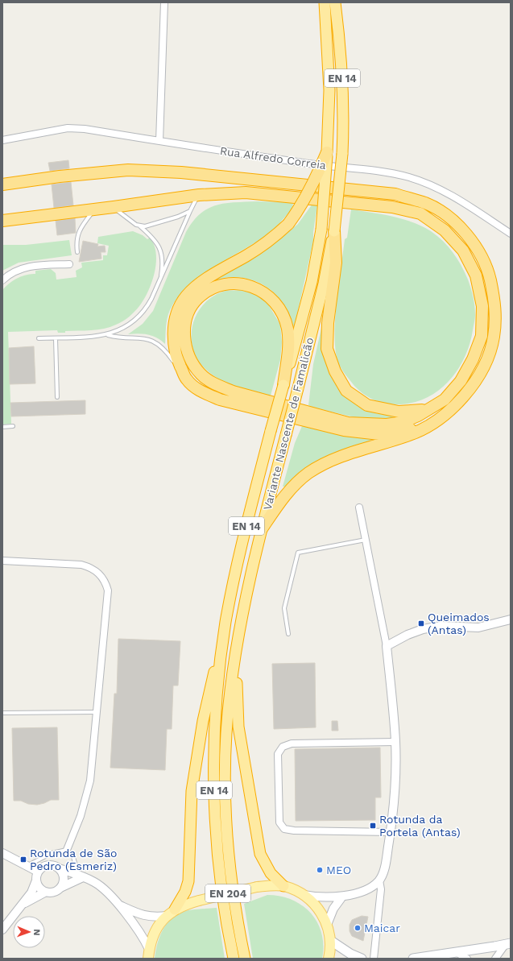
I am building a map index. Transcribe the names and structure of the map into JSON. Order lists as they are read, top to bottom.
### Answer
{
  "streets": {
    "highway": ["EN 14", "Variante Nascente de Famalicão"],
    "main road": ["EN 204"],
    "street": ["Rua Alfredo Correia"]
  },
  "places": {
    "transit": ["Queimados (Antas)", "Rotunda da Portela (Antas)", "Rotunda de São Pedro (Esmeriz)"],
    "other": ["MEO", "Maicar"]
  },
  "north": "right"
}
